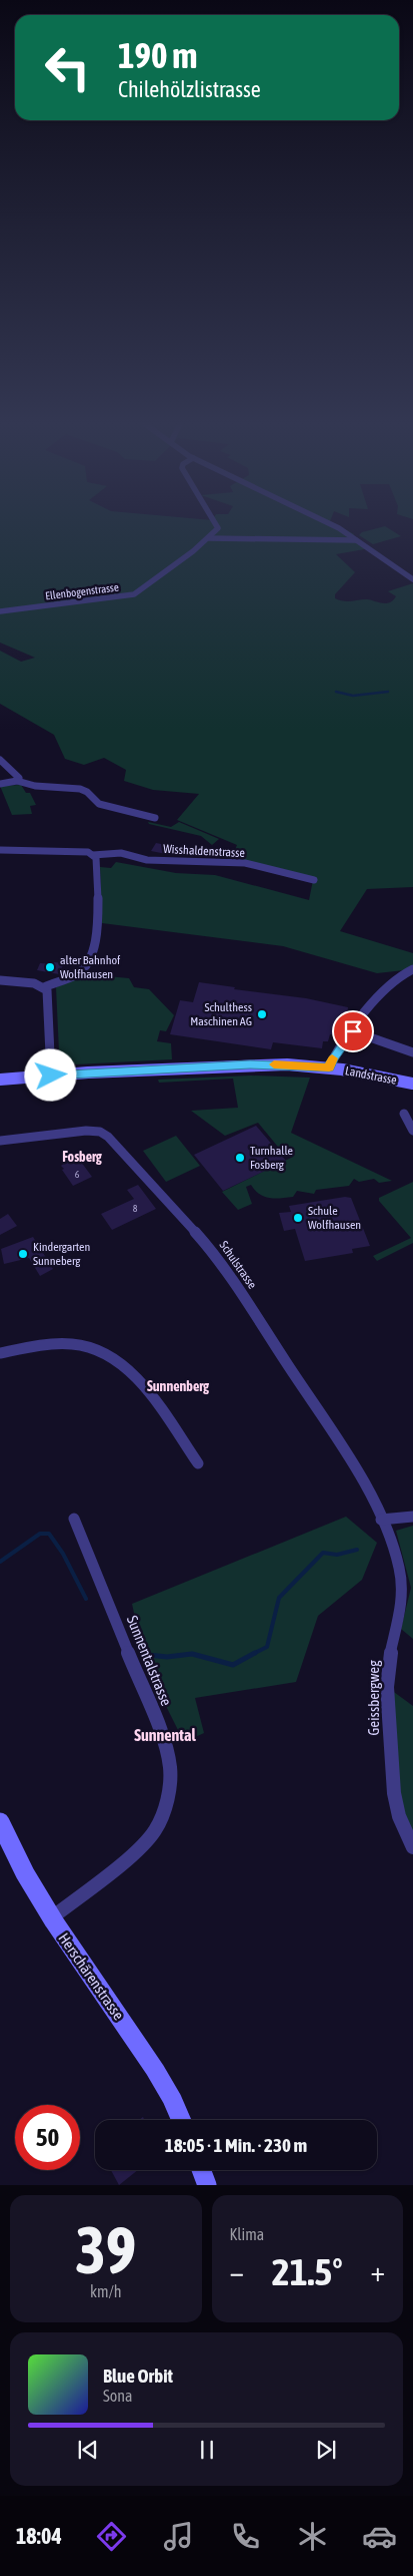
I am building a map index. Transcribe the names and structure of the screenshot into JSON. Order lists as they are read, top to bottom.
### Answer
{
  "streets": {
    "main road": ["Landstrasse", "Herschärenstrasse"],
    "street": [
      "Ellenbogenstrasse",
      "Wisshaldenstrasse",
      "Schulstrasse",
      "Sunnentalstrasse",
      "Geissbergweg"
    ]
  },
  "crossings": [
    ["Schulstrasse", "Geissbergweg"],
    ["Sunnentalstrasse", "Herschärenstrasse"]
  ],
  "districts": ["Fosberg", "Sunnenberg", "Sunnental"],
  "places": [
    "alter Bahnhof Wolfhausen",
    "Schulthess Maschinen AG",
    "Turnhalle Fosberg",
    "Schule Wolfhausen",
    "Kindergarten Sunneberg"
  ],
  "house_numbers": ["6", "8"],
  "page": {
    "turn": ["190 m", "Chilehölzlistrasse"],
    "limit": "50",
    "trip": "18:05 · 1 Min. · 230 m",
    "tile": [
      ["39", "km/h"],
      "Klima"
    ],
    "heat": ["−", "21.5°", "+"],
    "song": ["Blue Orbit", "Sona"],
    "tabs": "18:04"
  }
}
